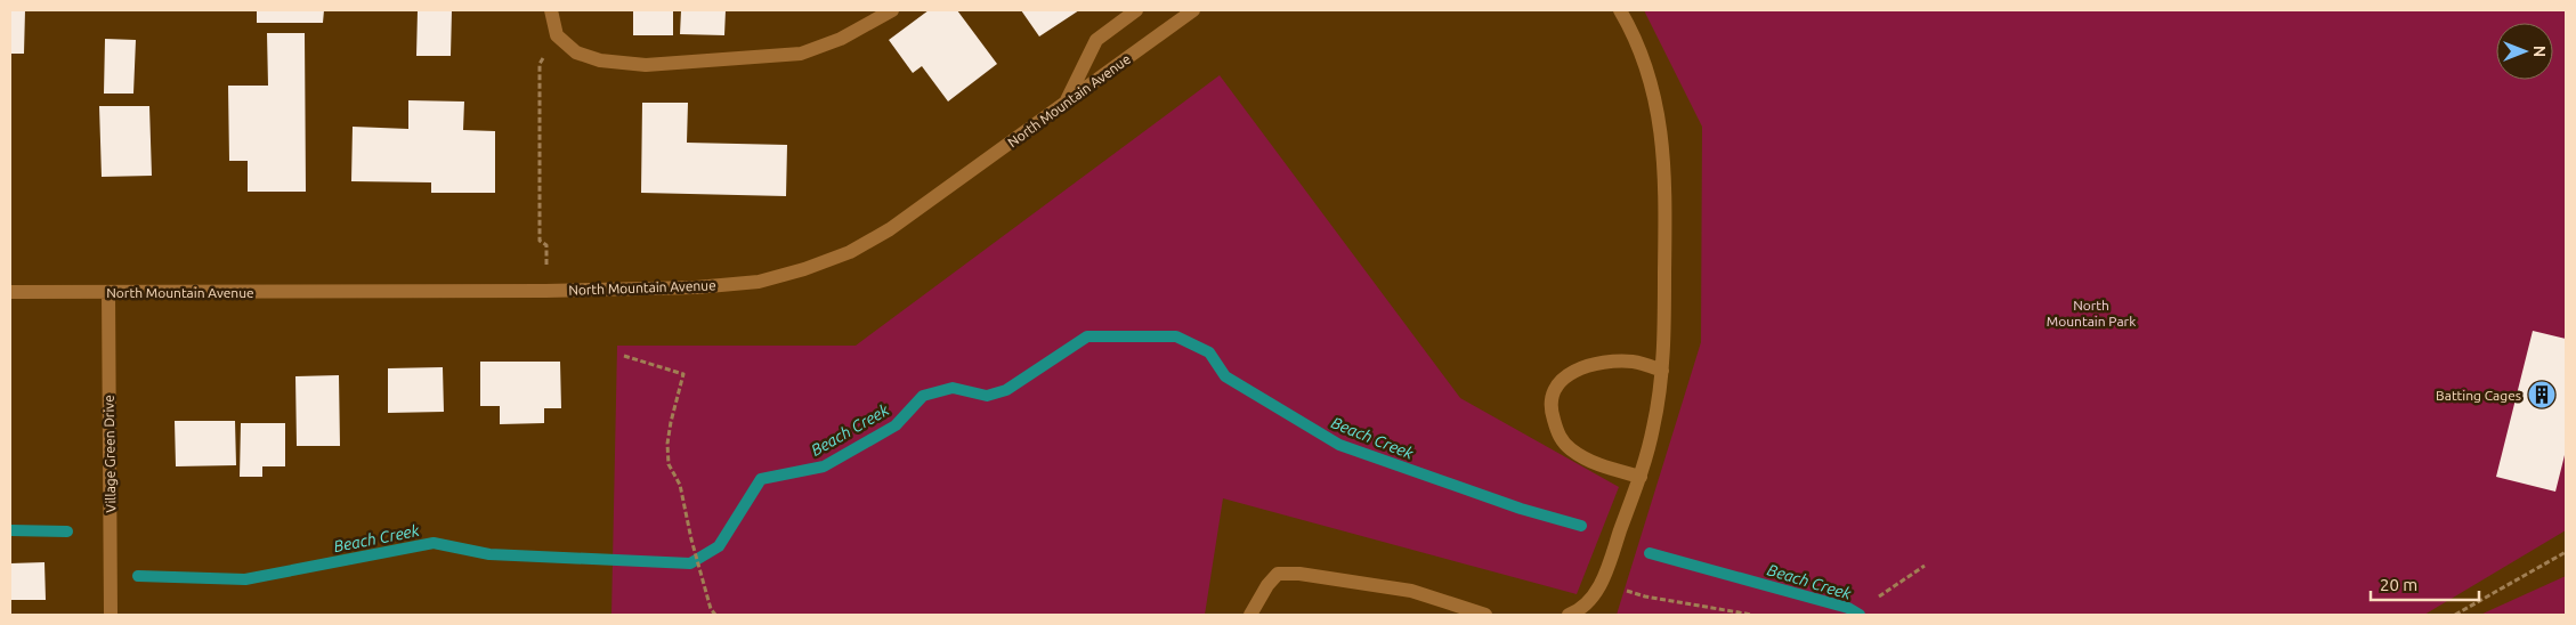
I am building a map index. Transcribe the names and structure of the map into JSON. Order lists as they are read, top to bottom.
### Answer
{
  "streets": {
    "street": ["North Mountain Avenue", "Village Green Drive"]
  },
  "crossings": [
    ["North Mountain Avenue", "Village Green Drive"]
  ],
  "water": ["Beach Creek"],
  "parks": ["North Mountain Park"],
  "places": {
    "building": ["Batting Cages"]
  },
  "scale_bar": "20 m",
  "north": "right"
}
